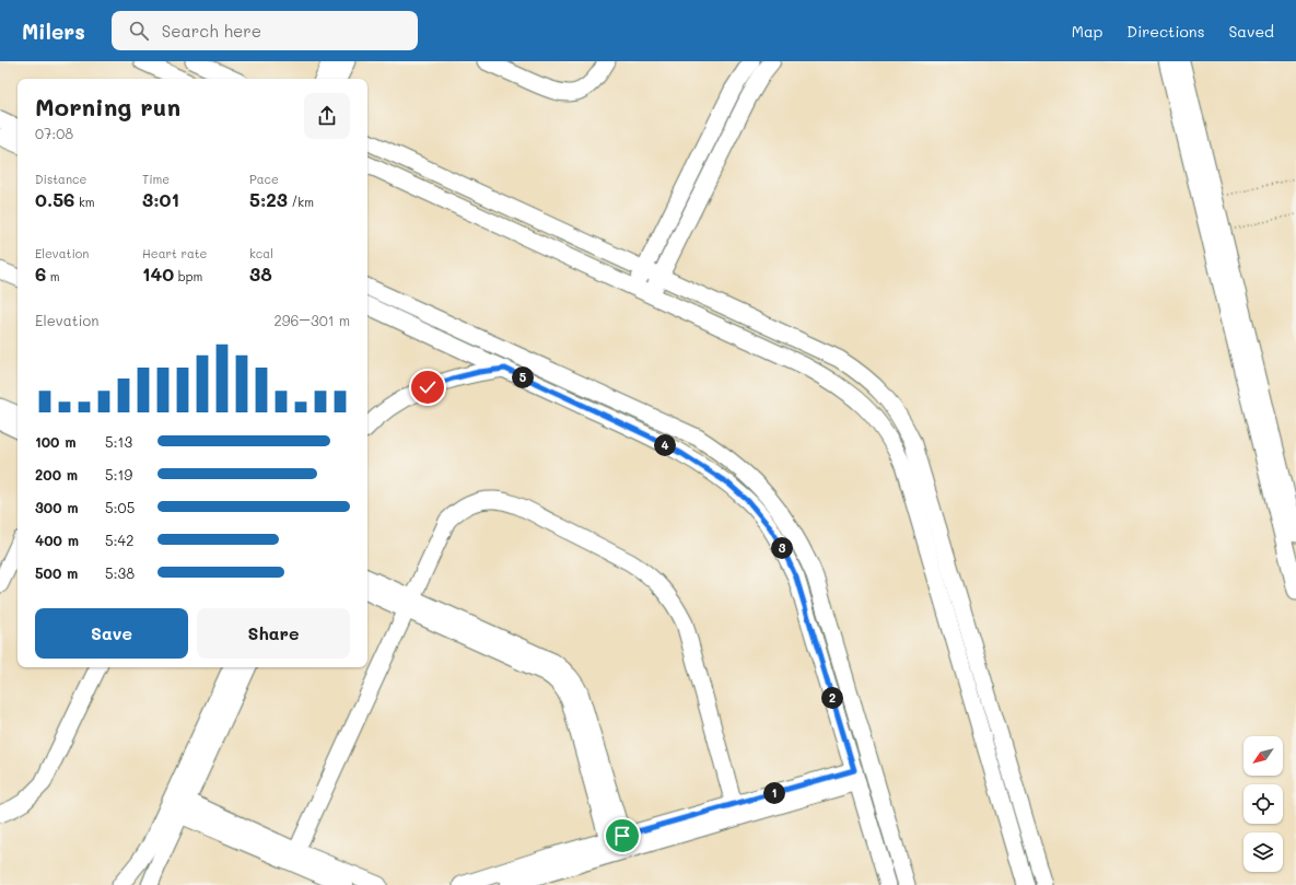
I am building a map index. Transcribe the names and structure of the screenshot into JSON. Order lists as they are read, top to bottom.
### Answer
{
  "north": "bottom left",
  "page": {
    "header": "Milers",
    "search": "Search here",
    "nav": ["Map", "Directions", "Saved"],
    "heading": ["Morning run", "07:08"],
    "stats": [
      ["Distance", "0.56 km"],
      ["Time", "3:01"],
      ["Pace", "5:23 /km"],
      ["Elevation", "6 m"],
      ["Heart rate", "140 bpm"],
      ["kcal", "38"]
    ],
    "chart": ["Elevation", "296–301 m"],
    "pins": [
      "5",
      "4",
      "3",
      "2",
      "1"
    ],
    "list": [
      {
        "name": "100 m",
        "note": "5:13"
      },
      {
        "name": "200 m",
        "note": "5:19"
      },
      {
        "name": "300 m",
        "note": "5:05"
      },
      {
        "name": "400 m",
        "note": "5:42"
      },
      {
        "name": "500 m",
        "note": "5:38"
      }
    ],
    "buttons": ["Save", "Share"]
  }
}
